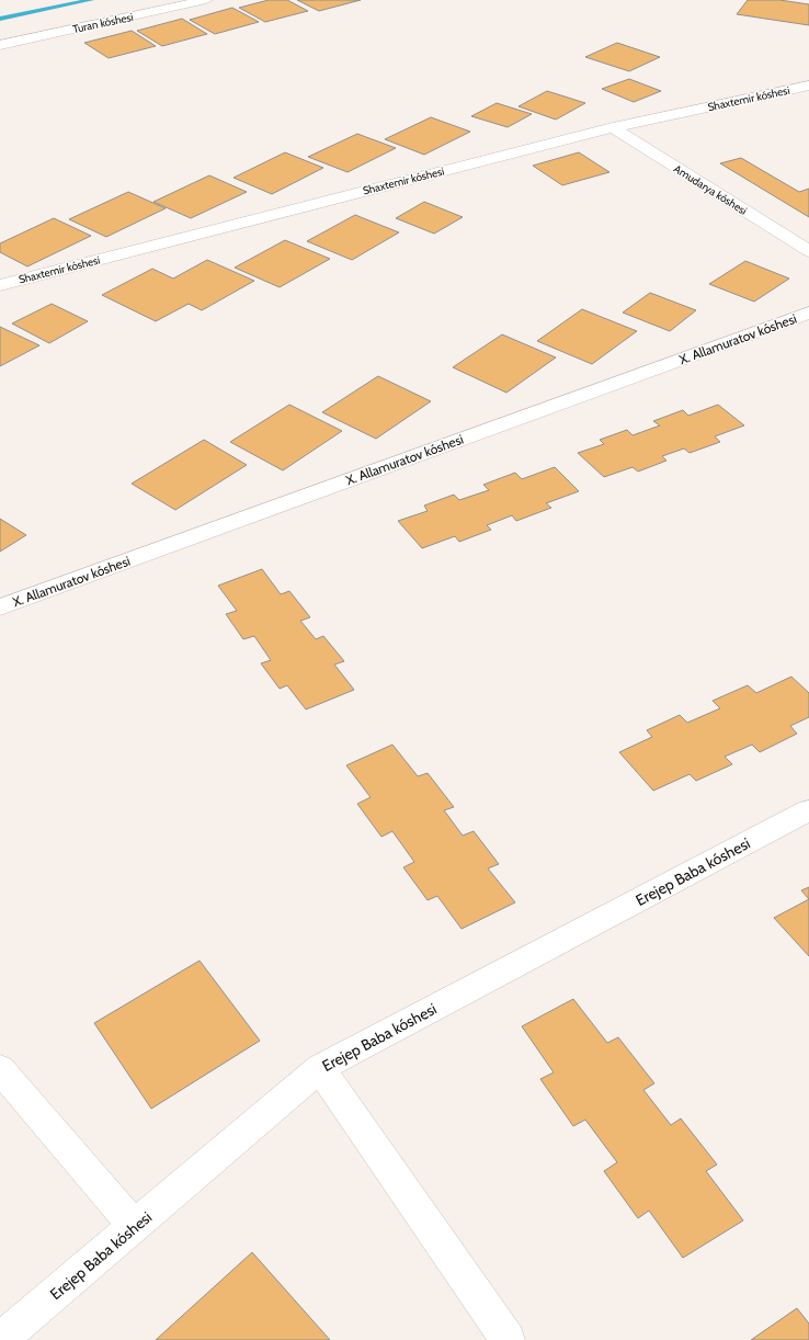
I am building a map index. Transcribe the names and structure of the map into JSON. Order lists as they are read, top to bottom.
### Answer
{
  "streets": {
    "street": [
      "Turan kóshesi",
      "Shaxtemir kóshesi",
      "Amudarya kóshesi",
      "X. Allamuratov kóshesi",
      "Erejep Baba kóshesi"
    ]
  },
  "crossings": [
    ["Shaxtemir kóshesi", "Amudarya kóshesi"]
  ]
}
